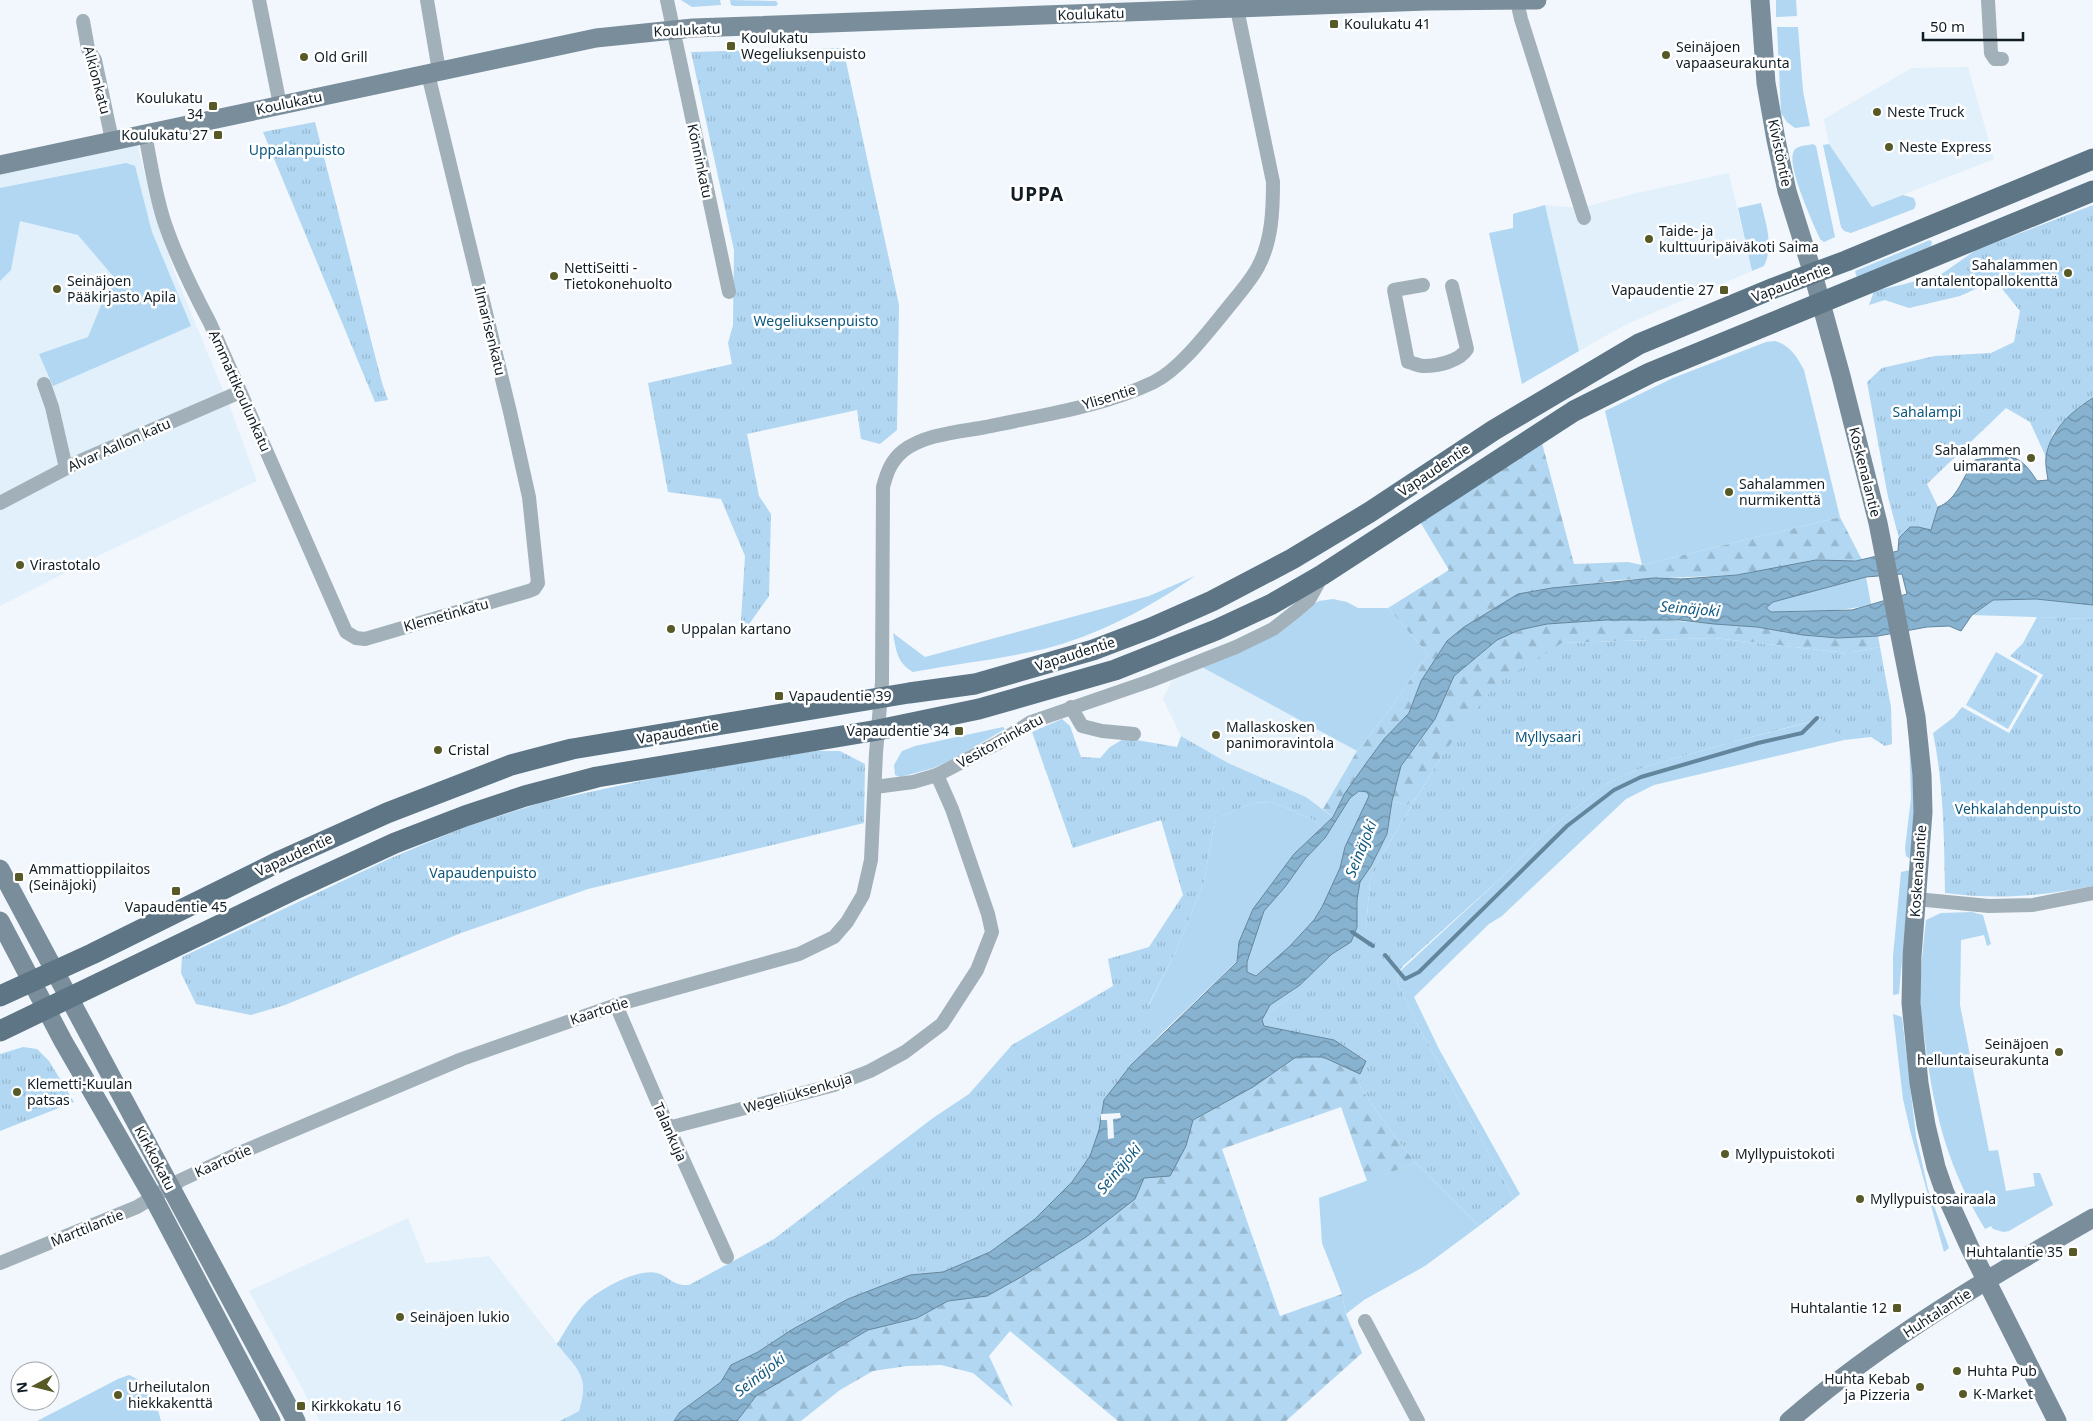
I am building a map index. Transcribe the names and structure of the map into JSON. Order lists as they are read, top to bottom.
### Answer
{
  "streets": {
    "main road": [
      "Koulukatu",
      "Kivistöntie",
      "Vapaudentie",
      "Koskenalantie",
      "Kirkkokatu",
      "Huhtalantie"
    ],
    "street": [
      "Alkionkatu",
      "Könninkatu",
      "Ilmarisenkatu",
      "Ammattikoulunkatu",
      "Ylisentie",
      "Alvar Aallon katu",
      "Klemetinkatu",
      "Vesitorninkatu",
      "Kaartotie",
      "Wegeliuksenkuja",
      "Talankuja",
      "Marttilantie"
    ]
  },
  "crossings": [
    ["Koulukatu", "Alkionkatu"],
    ["Koulukatu", "Könninkatu"],
    ["Koulukatu", "Ilmarisenkatu"],
    ["Koulukatu", "Ammattikoulunkatu"],
    ["Koulukatu", "Ylisentie"],
    ["Kivistöntie", "Vapaudentie"],
    ["Kivistöntie", "Koskenalantie"],
    ["Vapaudentie", "Ylisentie"],
    ["Vapaudentie", "Koskenalantie"],
    ["Vapaudentie", "Vesitorninkatu"],
    ["Vapaudentie", "Kaartotie"],
    ["Vapaudentie", "Kirkkokatu"],
    ["Ilmarisenkatu", "Klemetinkatu"],
    ["Ammattikoulunkatu", "Alvar Aallon katu"],
    ["Ammattikoulunkatu", "Klemetinkatu"],
    ["Ylisentie", "Kaartotie"],
    ["Koskenalantie", "Huhtalantie"],
    ["Vesitorninkatu", "Kaartotie"],
    ["Vesitorninkatu", "Wegeliuksenkuja"],
    ["Kaartotie", "Talankuja"],
    ["Kaartotie", "Kirkkokatu"],
    ["Kaartotie", "Marttilantie"],
    ["Wegeliuksenkuja", "Talankuja"],
    ["Kirkkokatu", "Marttilantie"]
  ],
  "districts": ["UPPA"],
  "water": ["Seinäjoki"],
  "parks": [
    "Uppalanpuisto",
    "Wegeliuksenpuisto",
    "Sahalampi",
    "Myllysaari",
    "Vehkalahdenpuisto",
    "Vapaudenpuisto"
  ],
  "places": {
    "transit": [
      "Koulukatu 41",
      "Koulukatu Wegeliuksenpuisto",
      "Koulukatu 34",
      "Koulukatu 27",
      "Vapaudentie 27",
      "Vapaudentie 39",
      "Vapaudentie 34",
      "Ammattioppilaitos (Seinäjoki)",
      "Vapaudentie 45",
      "Huhtalantie 35",
      "Huhtalantie 12",
      "Kirkkokatu 16"
    ],
    "other": [
      "Seinäjoen vapaaseurakunta",
      "Old Grill",
      "Neste Truck",
      "Neste Express",
      "Taide- ja kulttuuripäiväkoti Saima",
      "Sahalammen rantalentopallokenttä",
      "NettiSeitti - Tietokonehuolto",
      "Seinäjoen Pääkirjasto Apila",
      "Sahalammen uimaranta",
      "Sahalammen nurmikenttä",
      "Virastotalo",
      "Uppalan kartano",
      "Mallaskosken panimoravintola",
      "Cristal",
      "Seinäjoen helluntaiseurakunta",
      "Klemetti-Kuulan patsas",
      "Myllypuistokoti",
      "Myllypuistosairaala",
      "Seinäjoen lukio",
      "Huhta Pub",
      "Huhta Kebab ja Pizzeria",
      "K-Market",
      "Urheilutalon hiekkakenttä"
    ]
  },
  "scale_bar": "50 m",
  "north": "left"
}
